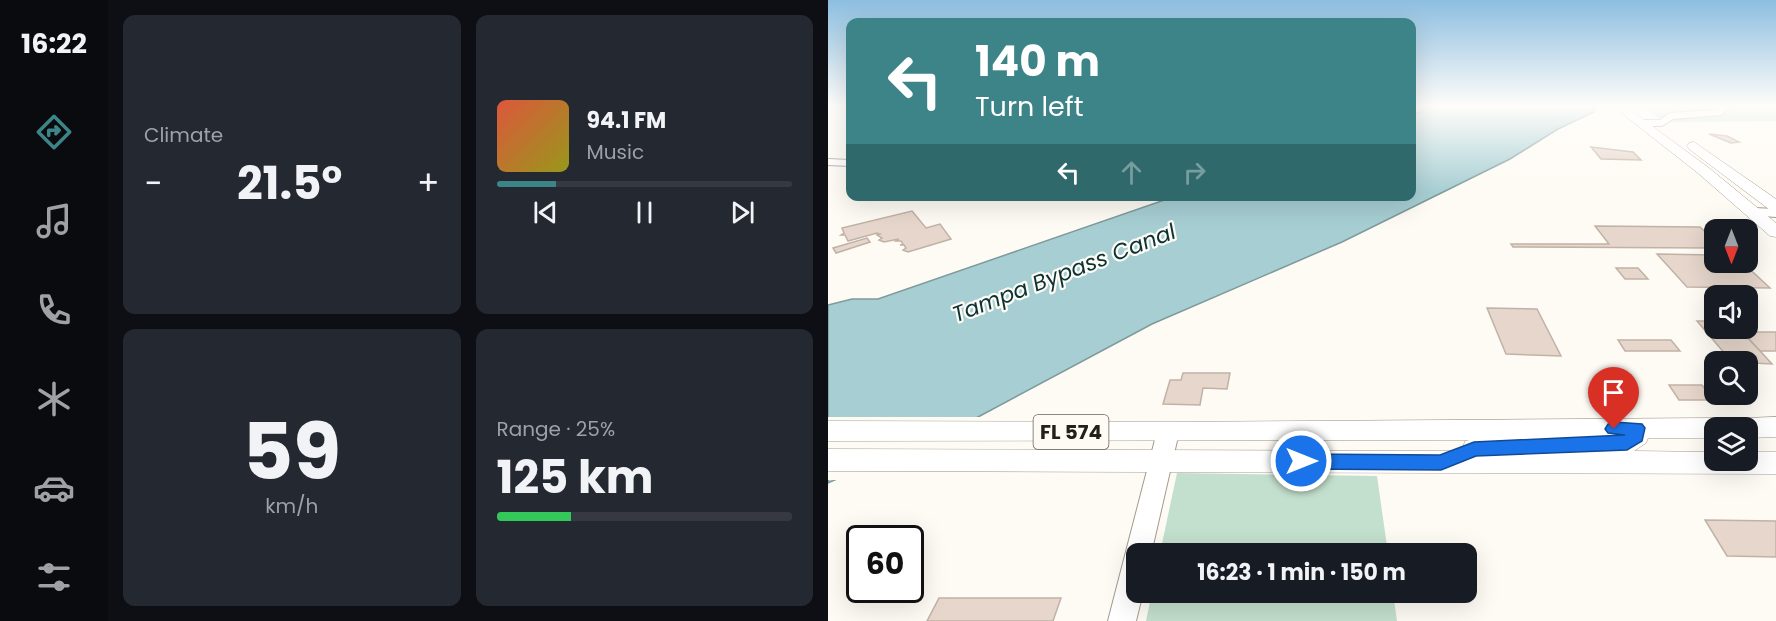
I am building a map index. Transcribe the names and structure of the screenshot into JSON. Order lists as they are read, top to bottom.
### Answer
{
  "streets": {
    "main road": ["FL 574"]
  },
  "water": ["Tampa Bypass Canal"],
  "north": "bottom",
  "page": {
    "tabs": "16:22",
    "tile": [
      "Climate",
      ["59", "km/h"],
      ["Range · 25%", "125 km"]
    ],
    "turn": ["140 m", "Turn left"],
    "song": ["94.1 FM", "Music"],
    "heat": ["−", "21.5°", "+"],
    "limit": "60",
    "trip": "16:23 · 1 min · 150 m"
  }
}
